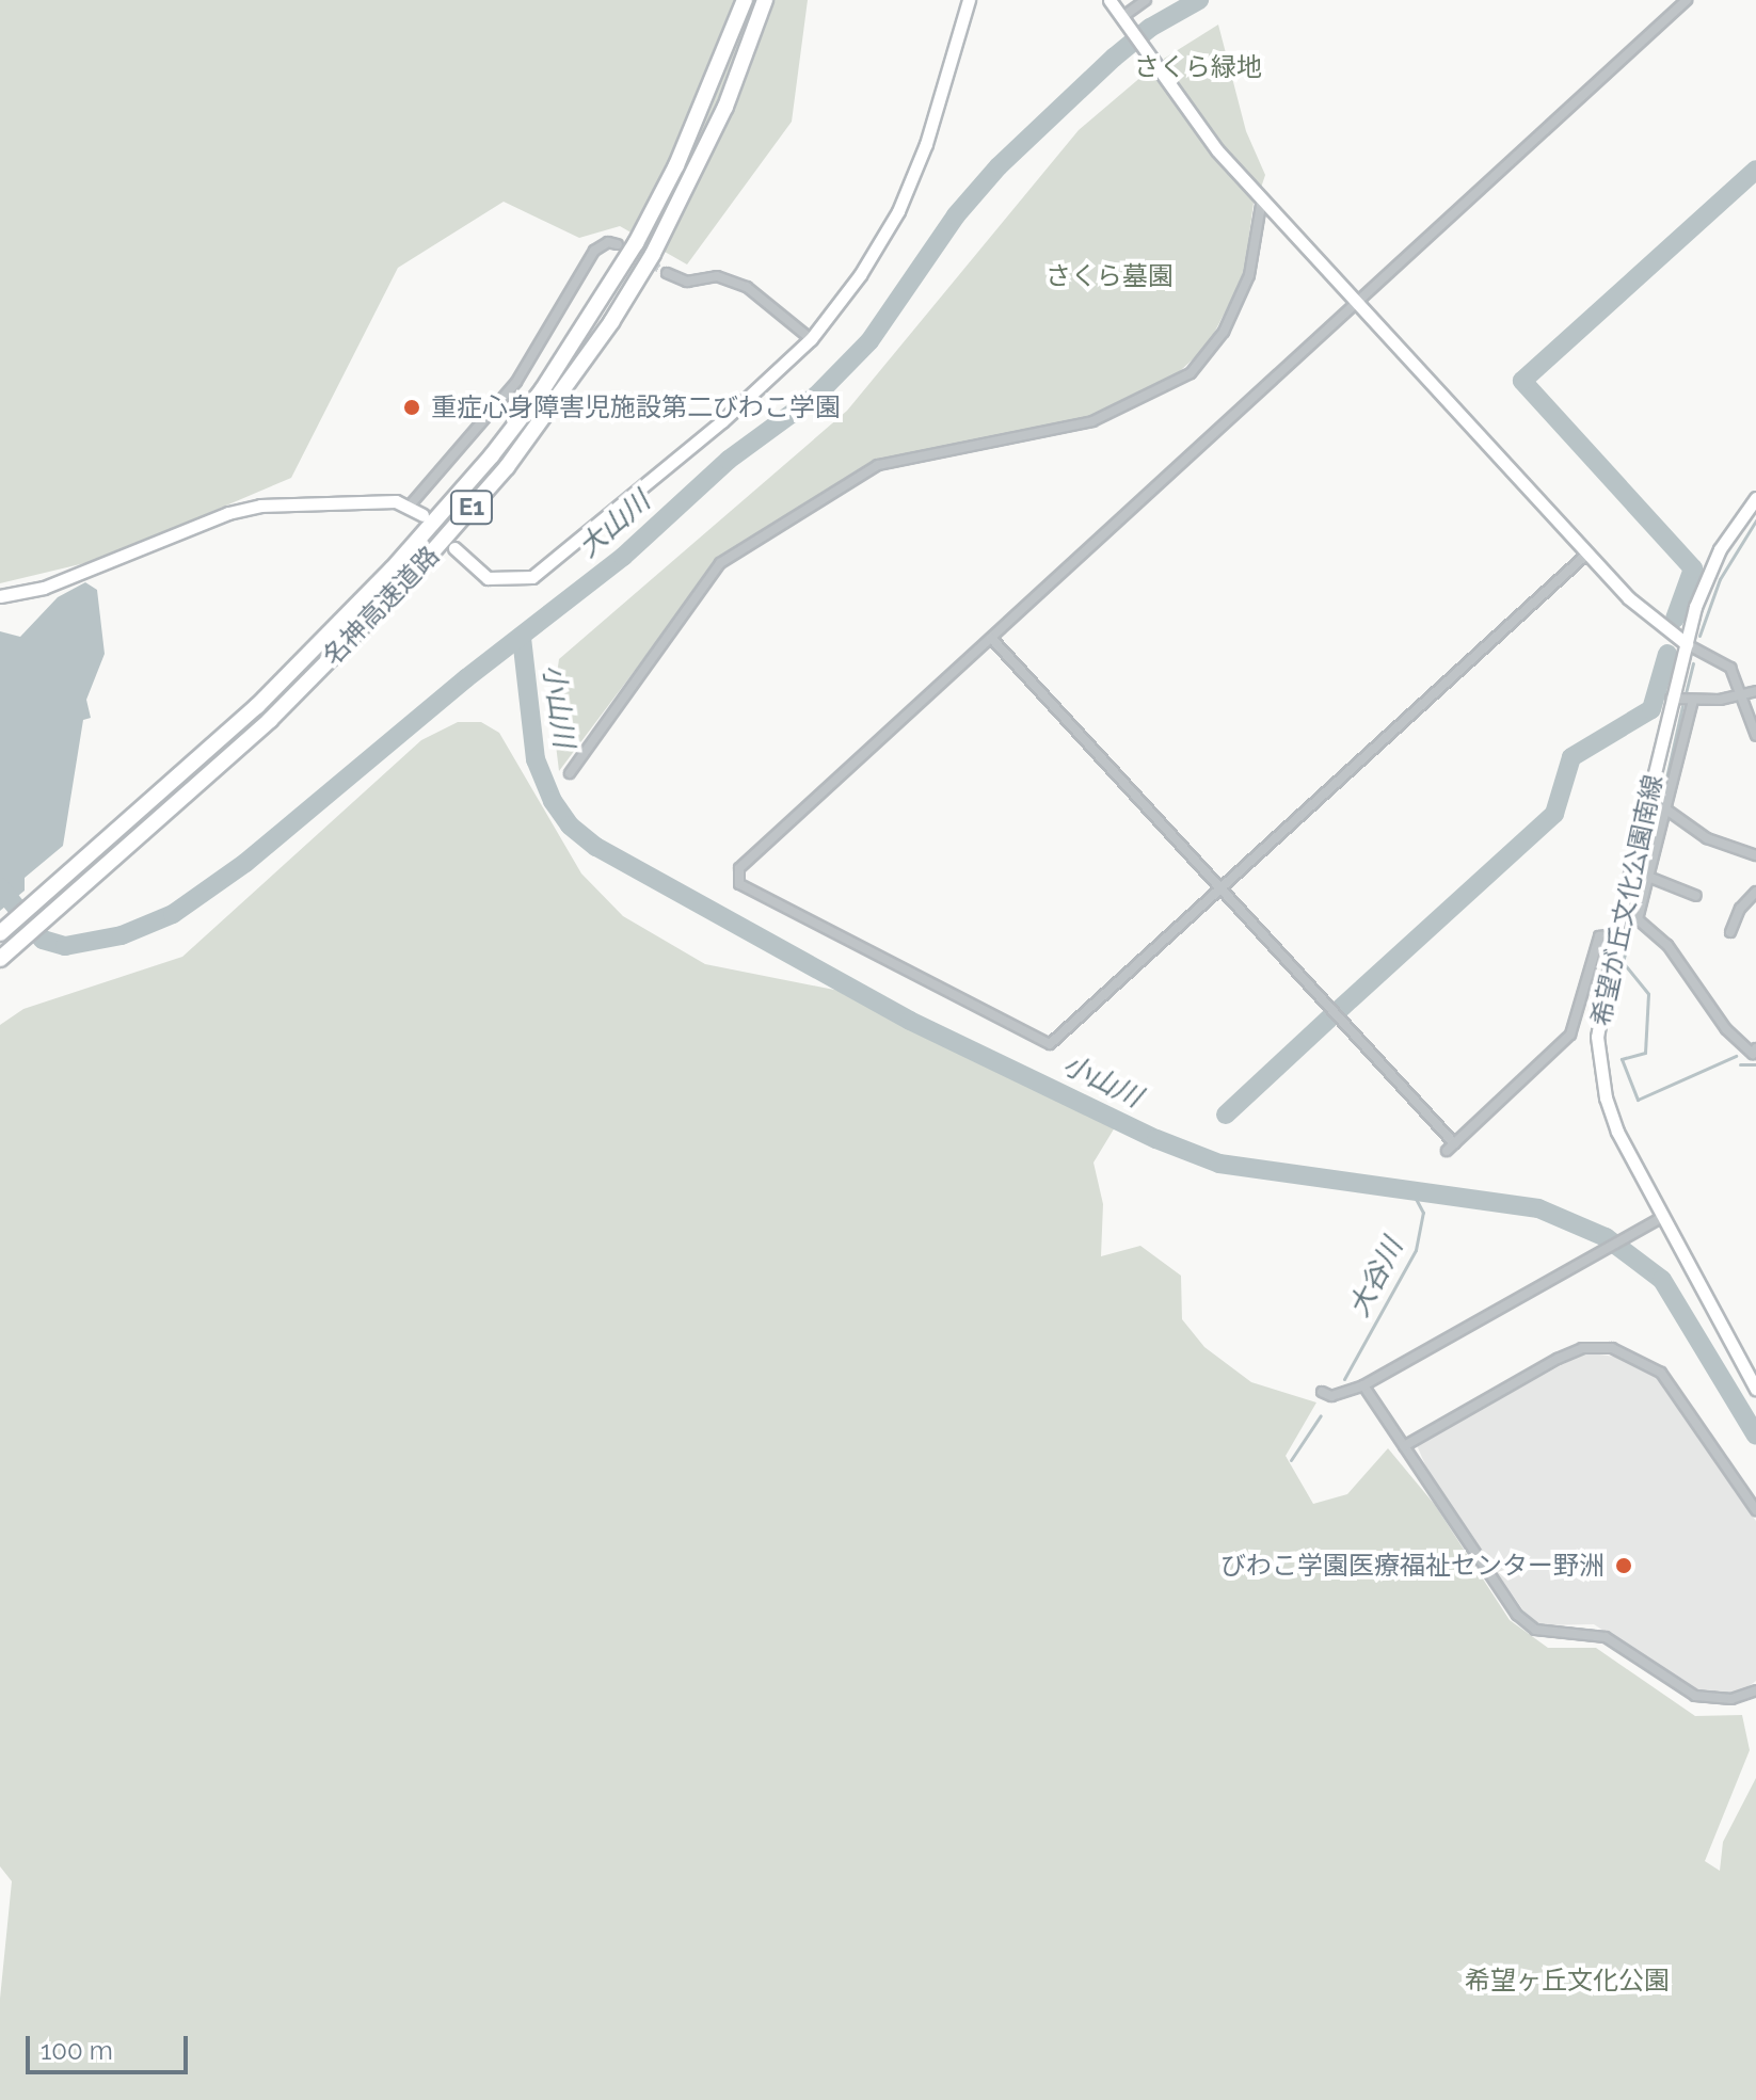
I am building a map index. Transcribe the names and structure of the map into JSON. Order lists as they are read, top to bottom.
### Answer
{
  "streets": {
    "highway": ["E1", "名神高速道路"],
    "street": ["希望が丘文化公園南線"]
  },
  "water": ["大山川", "小山川", "大谷川"],
  "parks": ["さくら緑地", "さくら墓園", "希望ヶ丘文化公園"],
  "places": ["重症心身障害児施設第二びわこ学園", "びわこ学園医療福祉センター野洲"],
  "scale_bar": "100 m"
}
